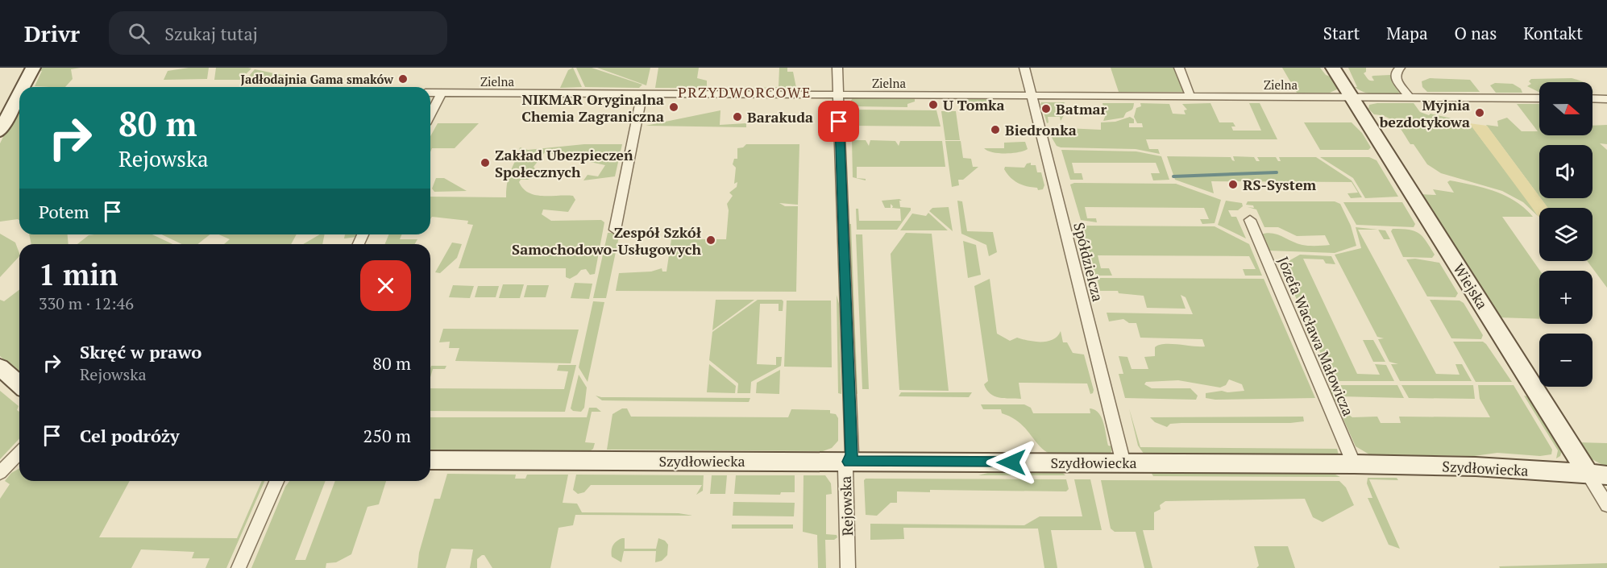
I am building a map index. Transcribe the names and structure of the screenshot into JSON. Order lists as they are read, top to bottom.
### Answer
{
  "streets": {
    "street": [
      "Zielna",
      "Spółdzielcza",
      "Wiejska",
      "Józefa Wacława Małowicza",
      "Szydłowiecka",
      "Rejowska"
    ]
  },
  "crossings": [
    ["Zielna", "Spółdzielcza"],
    ["Zielna", "Wiejska"],
    ["Zielna", "Rejowska"],
    ["Spółdzielcza", "Szydłowiecka"],
    ["Wiejska", "Szydłowiecka"],
    ["Józefa Wacława Małowicza", "Szydłowiecka"],
    ["Szydłowiecka", "Rejowska"]
  ],
  "districts": ["PRZYDWORCOWE"],
  "places": [
    "Jadłodajnia Gama smaków",
    "U Tomka",
    "NIKMAR Oryginalna Chemia Zagraniczna",
    "Batmar",
    "Myjnia bezdotykowa",
    "Barakuda",
    "Biedronka",
    "Zakład Ubezpieczeń Społecznych",
    "RS-System",
    "Zespół Szkół Samochodowo-Usługowych"
  ],
  "north": "right",
  "page": {
    "header": "Drivr",
    "search": "Szukaj tutaj",
    "nav": [
      "Start",
      "Mapa",
      "O nas",
      "Kontakt"
    ],
    "map_buttons": ["+", "−"],
    "turn": ["80 m", "Rejowska"],
    "then": "Potem",
    "heading": ["1 min", "330 m · 12:46"],
    "list": [
      {
        "name": "Skręć w prawo",
        "note": "Rejowska",
        "value": "80 m"
      },
      {
        "name": "Cel podróży",
        "value": "250 m"
      }
    ]
  }
}
